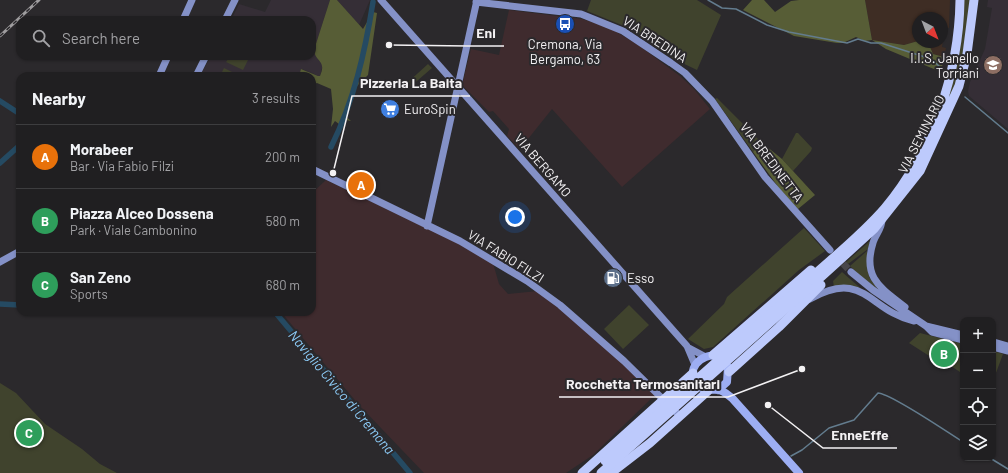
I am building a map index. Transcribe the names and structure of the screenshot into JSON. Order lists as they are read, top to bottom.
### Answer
{
  "streets": {
    "highway": ["VIA SEMINARIO"],
    "main road": ["VIA BERGAMO"],
    "street": ["VIA BREDINA", "VIA BREDINETTA", "VIA FABIO FILZI"]
  },
  "crossings": [
    ["VIA BREDINA", "VIA BREDINETTA"]
  ],
  "water": ["Naviglio Civico di Cremona"],
  "places": {
    "bus stop": ["Cremona, Via Bergamo, 63"],
    "other": [
      "Eni",
      "Pizzeria La Baita",
      "Rocchetta Termosanitari",
      "EnneEffe"
    ],
    "school or university": ["I.I.S. Janello Torriani"],
    "supermarket": ["EuroSpin"],
    "fuel station": ["Esso"]
  },
  "north": "bottom right",
  "page": {
    "search": "Search here",
    "heading": ["Nearby", "3 results"],
    "list": [
      {
        "mark": "A",
        "name": "Morabeer",
        "note": "Bar · Via Fabio Filzi",
        "value": "200 m"
      },
      {
        "mark": "B",
        "name": "Piazza Alceo Dossena",
        "note": "Park · Viale Cambonino",
        "value": "580 m"
      },
      {
        "mark": "C",
        "name": "San Zeno",
        "note": "Sports",
        "value": "680 m"
      }
    ],
    "pins": ["A", "B", "C"],
    "map_buttons": ["+", "−"]
  }
}
